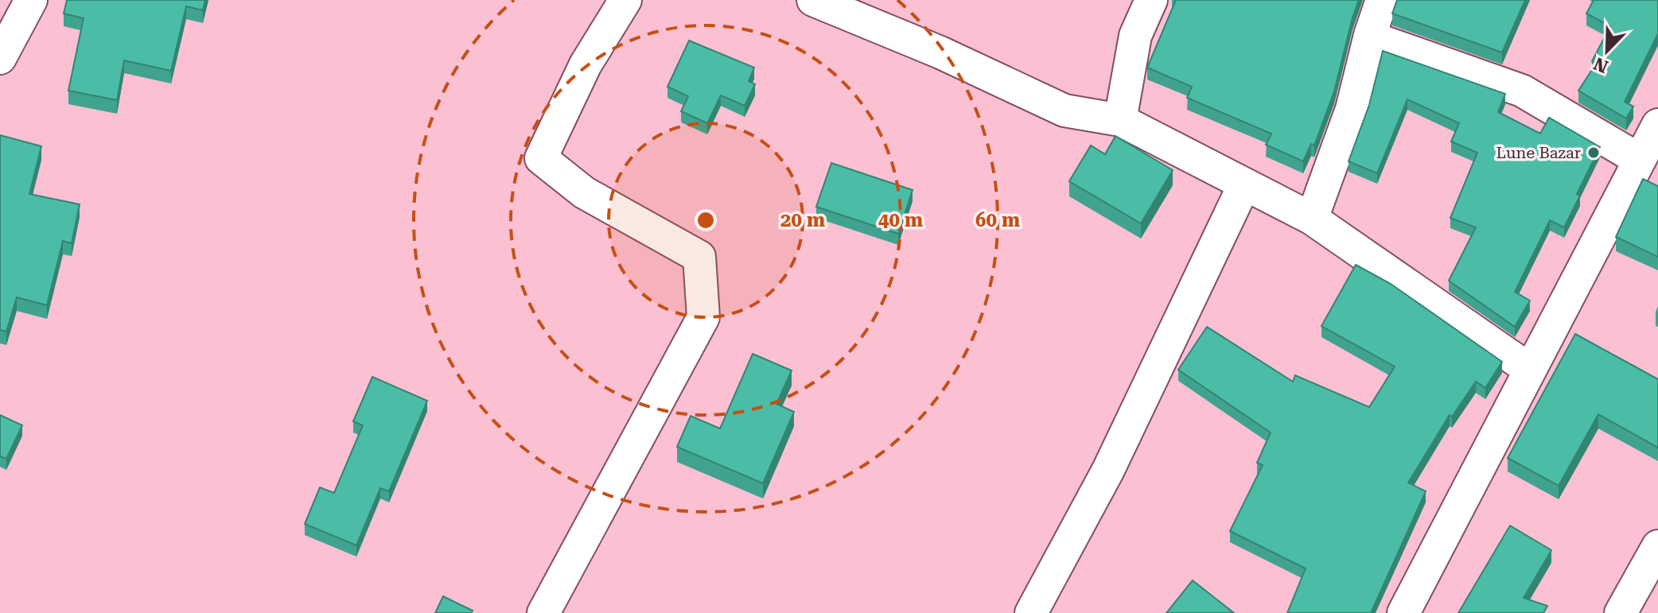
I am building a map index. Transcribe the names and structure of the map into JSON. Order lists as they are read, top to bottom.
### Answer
{
  "places": ["Lune Bazar"],
  "north": "bottom left",
  "rings": ["20 m", "40 m", "60 m"]
}
